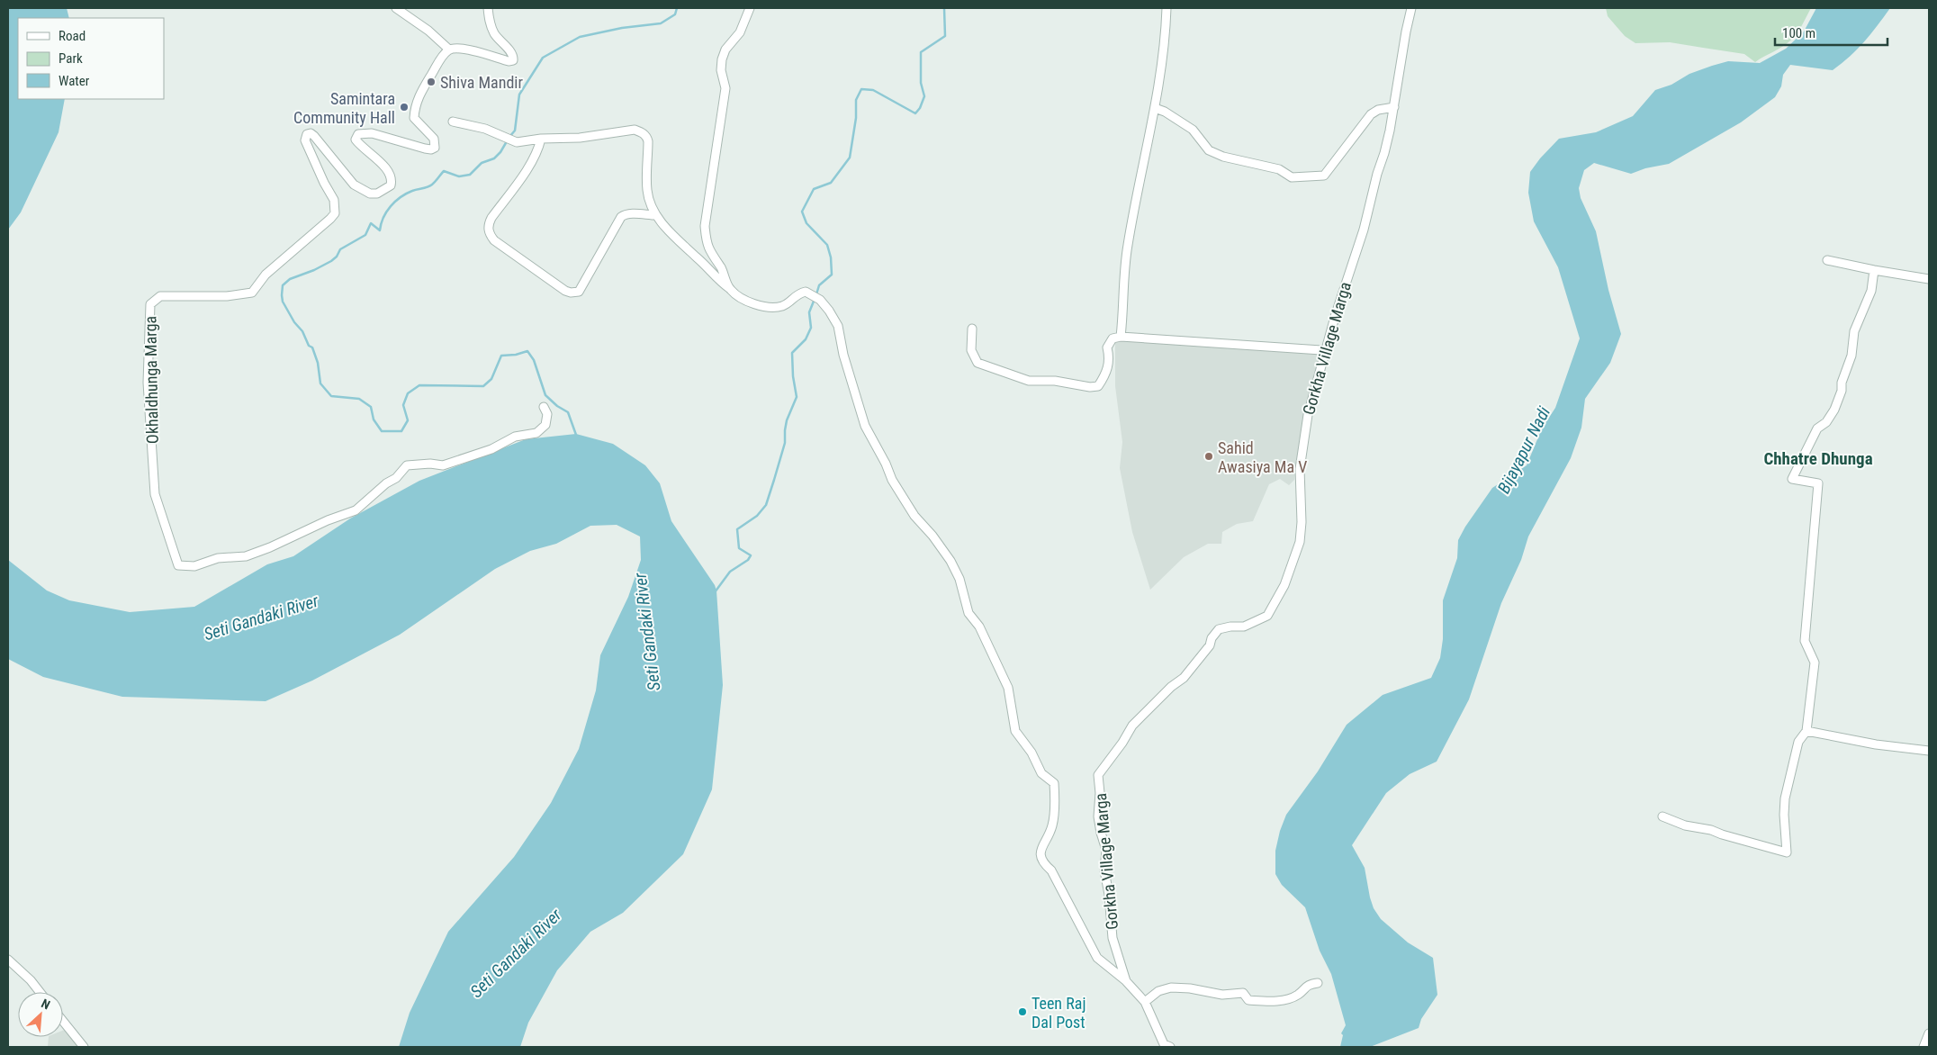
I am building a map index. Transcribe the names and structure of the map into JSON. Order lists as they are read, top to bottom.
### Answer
{
  "streets": {
    "street": ["Gorkha Village Marga", "Okhaldhunga Marga"]
  },
  "districts": ["Chhatre Dhunga"],
  "water": ["Bijayapur Nadi", "Seti Gandaki River"],
  "places": [
    "Shiva Mandir",
    "Samintara Community Hall",
    "Sahid Awasiya Ma V",
    "Teen Raj Dal Post"
  ],
  "legend": ["Road", "Park", "Water"],
  "scale_bar": "100 m",
  "north": "top right"
}
